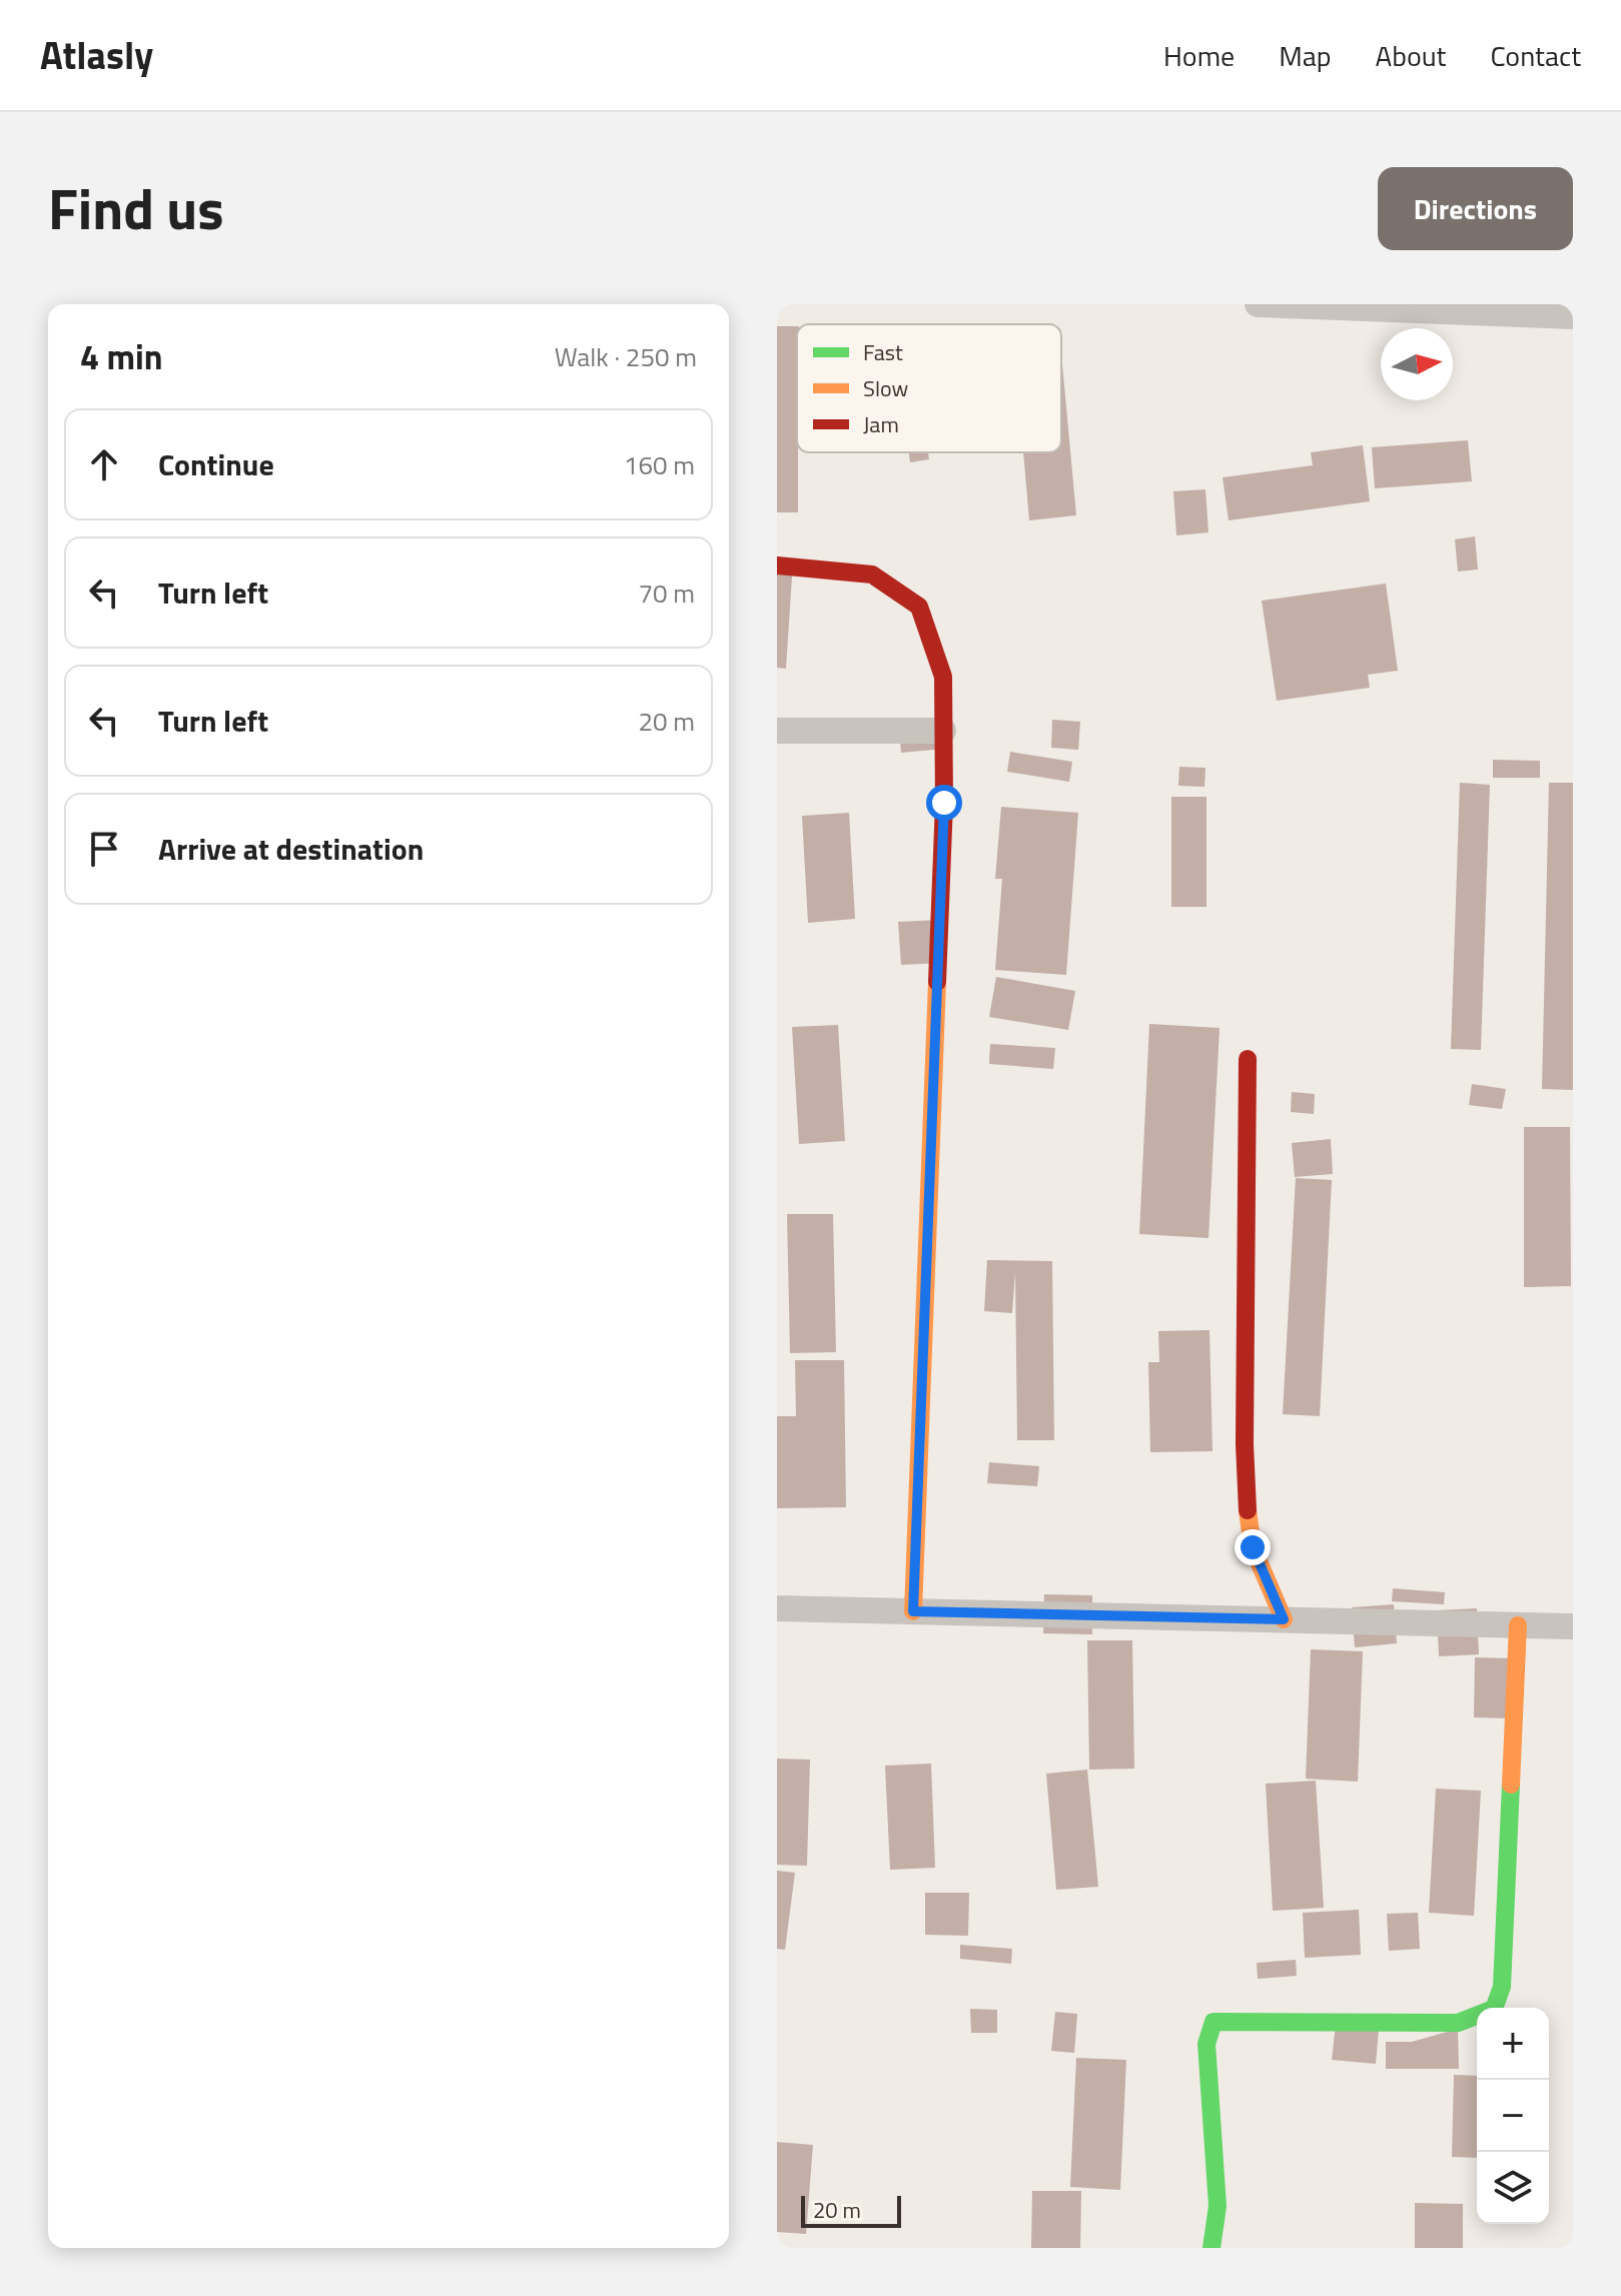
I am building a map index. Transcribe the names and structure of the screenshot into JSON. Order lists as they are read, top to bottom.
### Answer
{
  "legend": ["Fast", "Slow", "Jam"],
  "scale_bar": "20 m",
  "north": "right",
  "page": {
    "header": "Atlasly",
    "nav": [
      "Home",
      "Map",
      "About",
      "Contact"
    ],
    "title": "Find us",
    "buttons": "Directions",
    "heading": ["4 min", "Walk · 250 m"],
    "list": [
      ["Continue", "160 m"],
      ["Turn left", "70 m"],
      ["Turn left", "20 m"],
      "Arrive at destination"
    ],
    "map_buttons": ["+", "−"],
    "scale": "20 m"
  }
}
